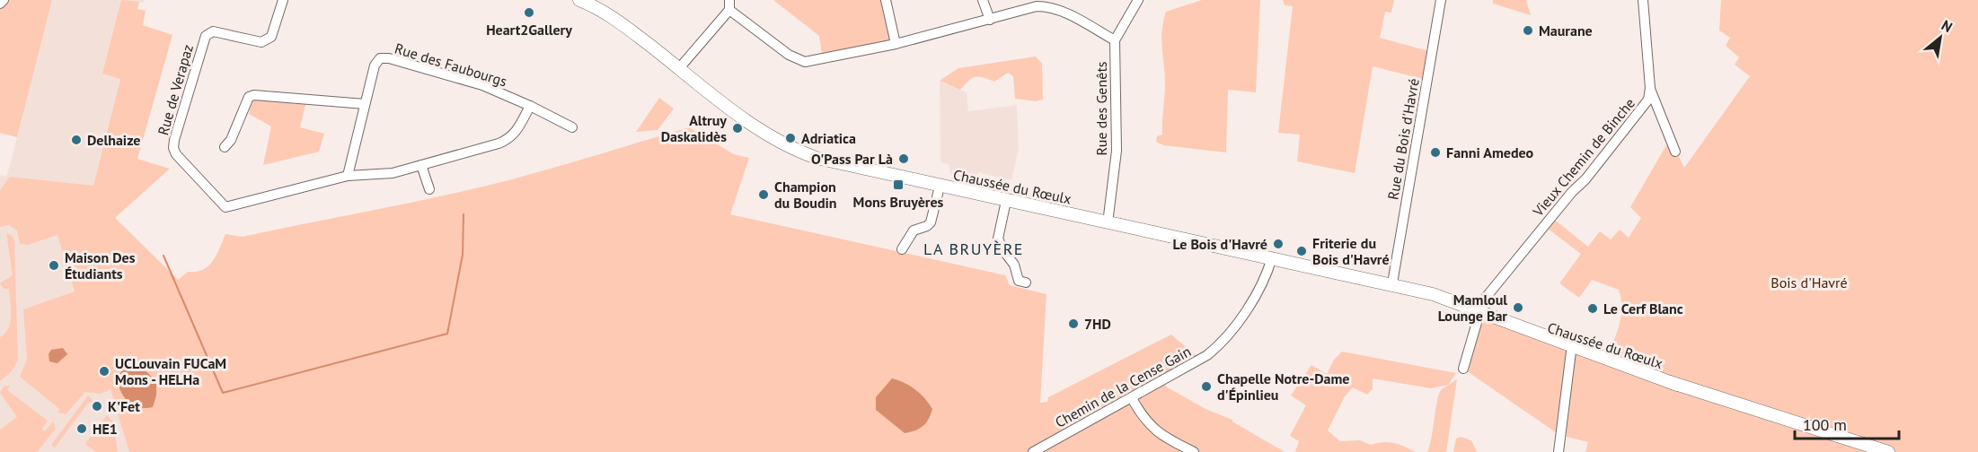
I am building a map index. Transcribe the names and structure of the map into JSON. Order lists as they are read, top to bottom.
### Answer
{
  "streets": {
    "main road": ["Chaussée du Rœulx"],
    "street": [
      "Rue des Faubourgs",
      "Rue de Verapaz",
      "Rue des Genêts",
      "Rue du Bois d'Havré",
      "Vieux Chemin de Binche",
      "Chemin de la Cense Gain"
    ]
  },
  "crossings": [
    ["Rue des Faubourgs", "Rue de Verapaz"],
    ["Rue des Genêts", "Chaussée du Rœulx"],
    ["Rue du Bois d'Havré", "Chaussée du Rœulx"],
    ["Vieux Chemin de Binche", "Chaussée du Rœulx"],
    ["Chaussée du Rœulx", "Chemin de la Cense Gain"]
  ],
  "districts": ["LA BRUYÈRE"],
  "parks": ["Bois d'Havré"],
  "places": {
    "other": [
      "Heart2Gallery",
      "Maurane",
      "Altruy Daskalidès",
      "Adriatica",
      "Delhaize",
      "Fanni Amedeo",
      "O'Pass Par Là",
      "Champion du Boudin",
      "Le Bois d'Havré",
      "Friterie du Bois d'Havré",
      "Maison Des Étudiants",
      "Mamloul Lounge Bar",
      "Le Cerf Blanc",
      "7HD",
      "UCLouvain FUCaM Mons - HELHa",
      "Chapelle Notre-Dame d'Épinlieu",
      "K'Fet",
      "HE1"
    ],
    "transit": ["Mons Bruyères"]
  },
  "scale_bar": "100 m",
  "north": "top right"
}
